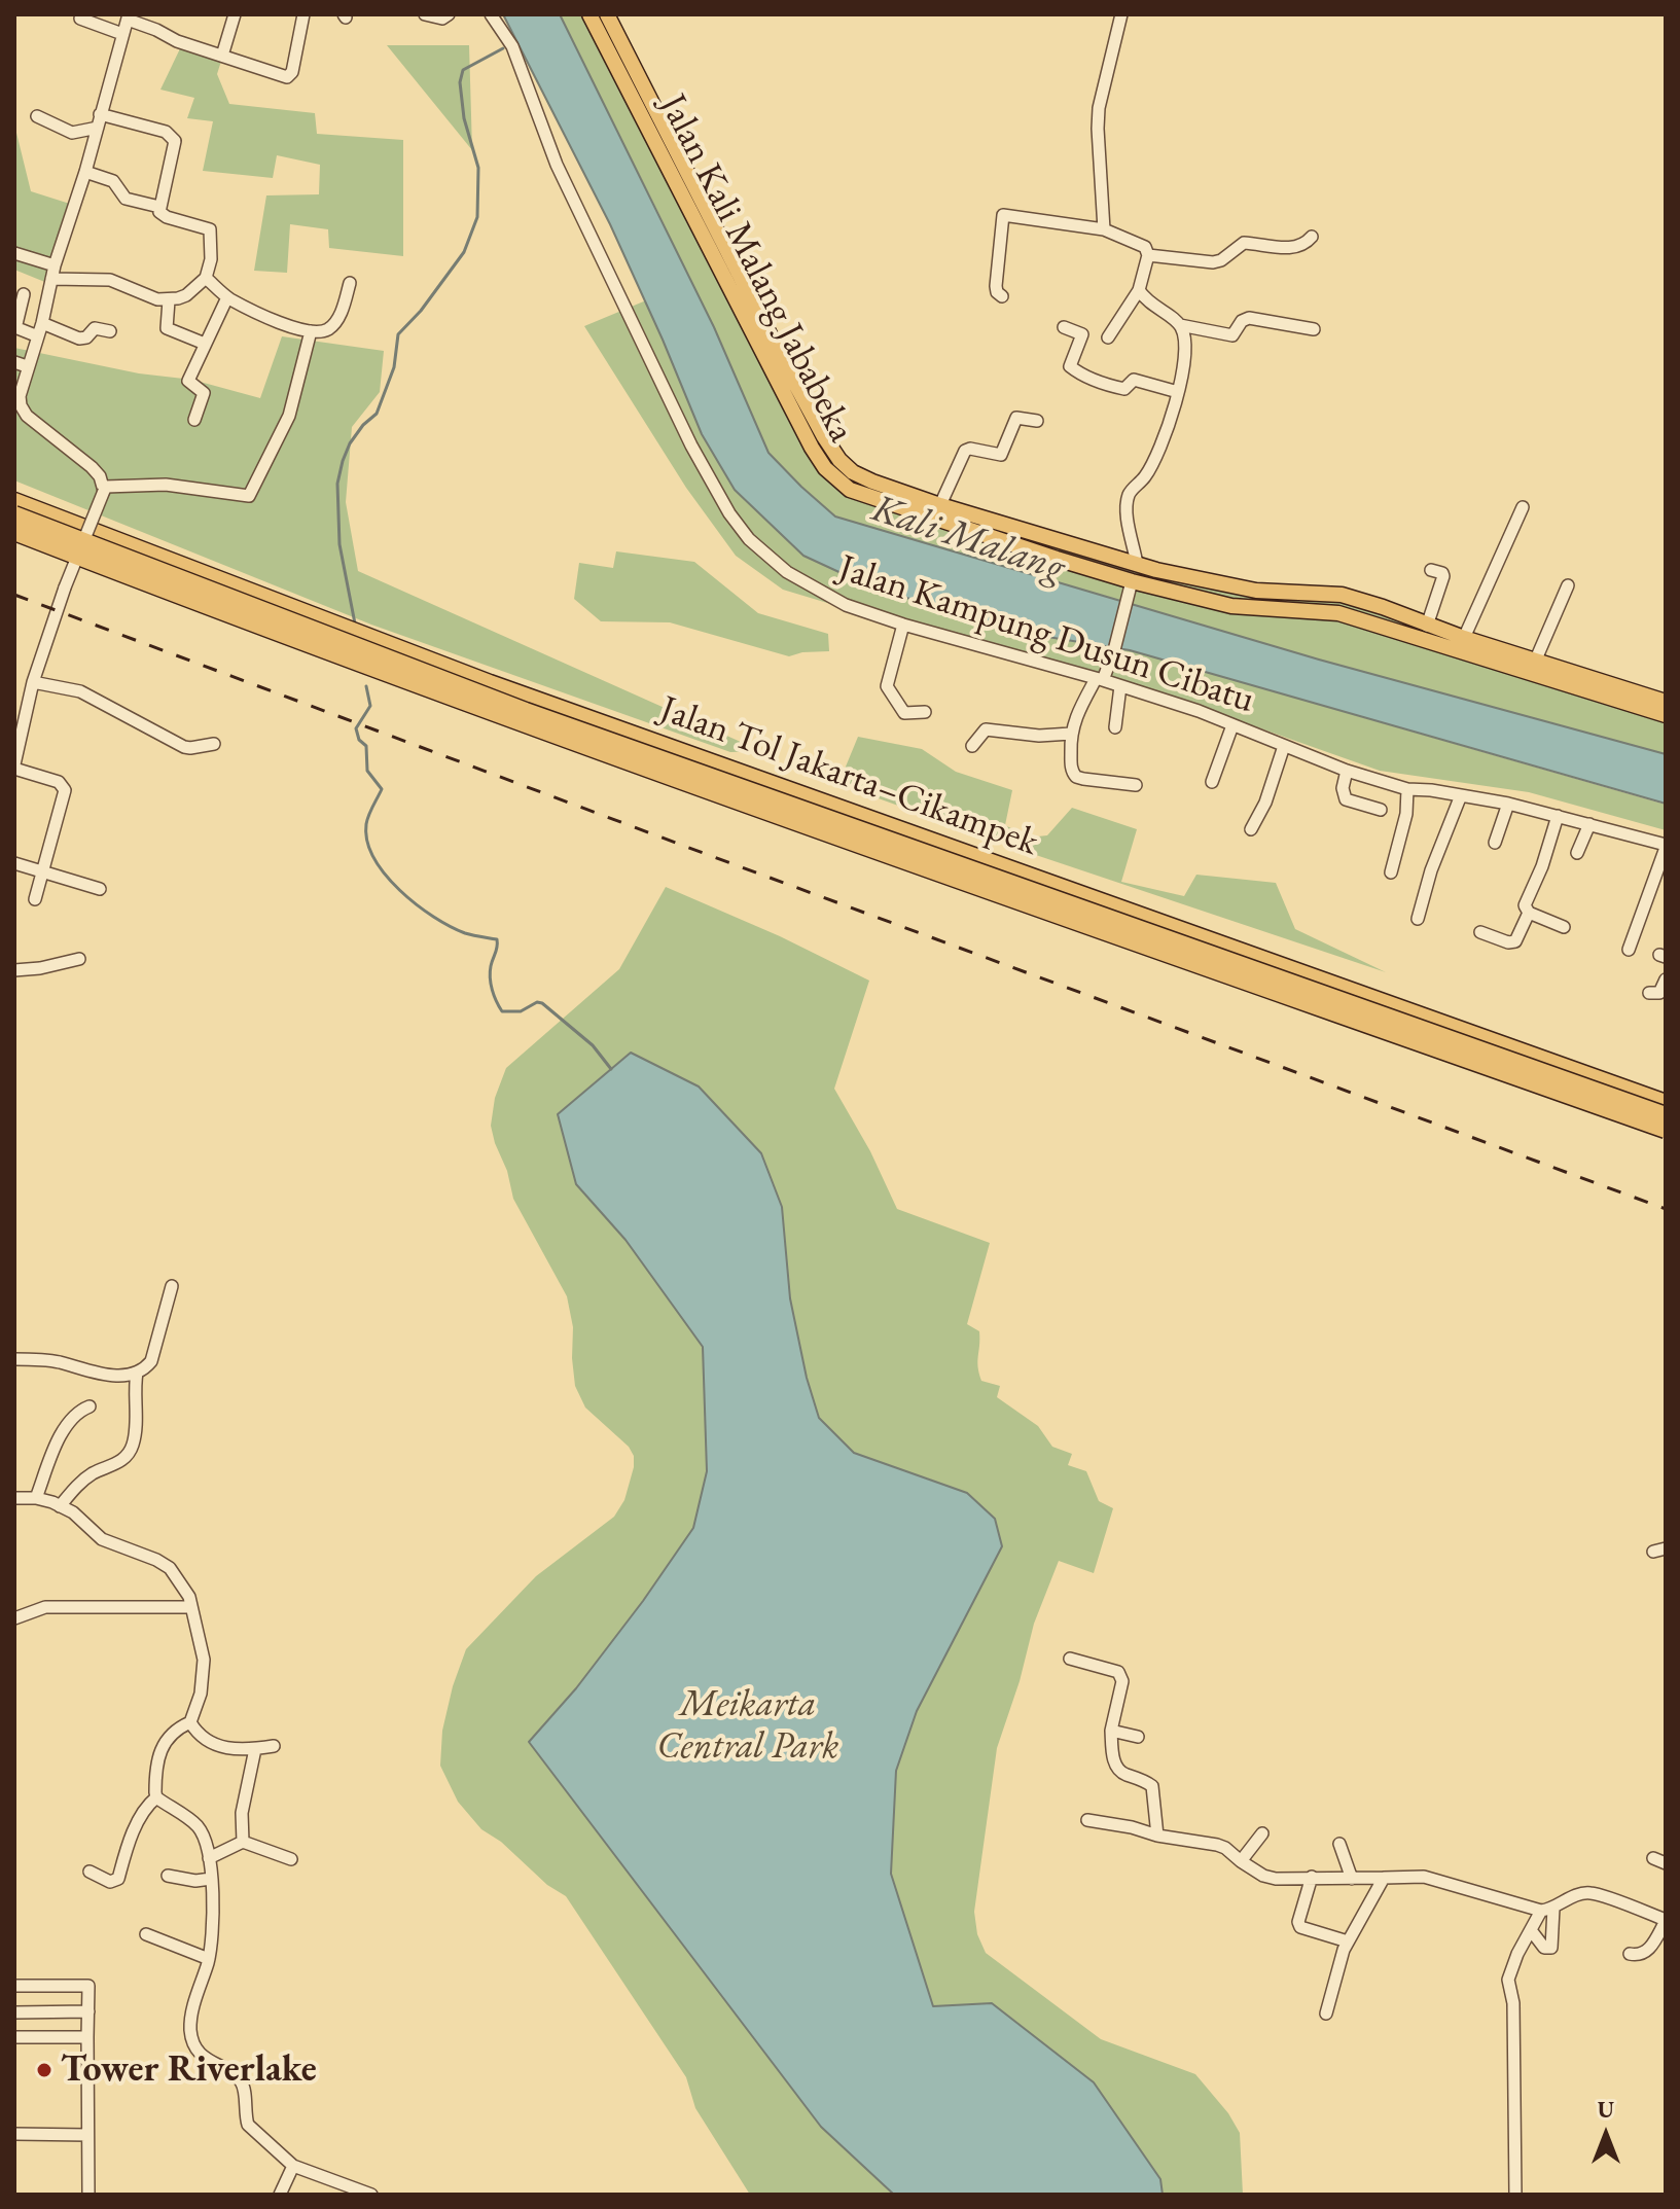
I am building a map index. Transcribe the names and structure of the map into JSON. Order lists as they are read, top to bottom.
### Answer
{
  "streets": {
    "highway": ["Jalan Tol Jakarta–Cikampek"],
    "main road": ["Jalan Kali Malang Jababeka"],
    "street": ["Jalan Kampung Dusun Cibatu"]
  },
  "water": ["Kali Malang"],
  "parks": ["Meikarta Central Park"],
  "places": ["Tower Riverlake"],
  "north": "top"
}
